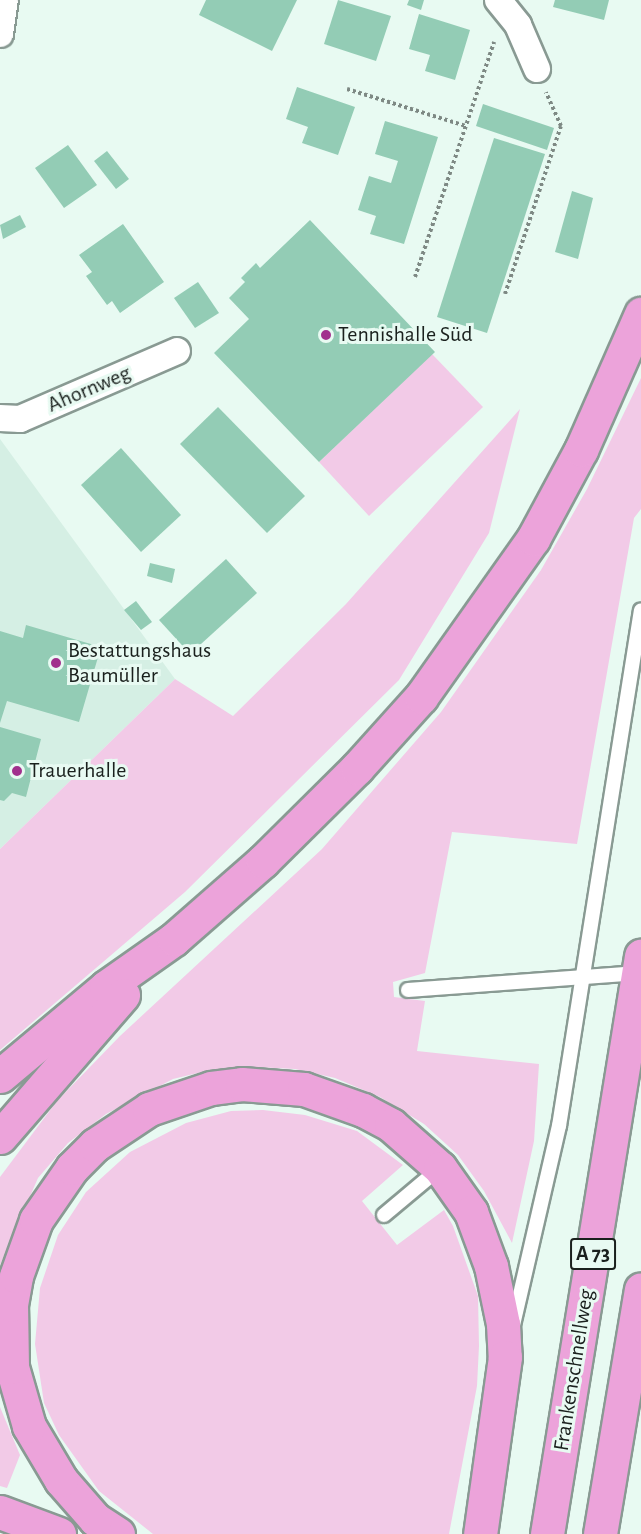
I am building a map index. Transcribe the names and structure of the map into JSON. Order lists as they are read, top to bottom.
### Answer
{
  "streets": {
    "highway": ["A 73", "Frankenschnellweg"],
    "street": ["Ahornweg"]
  },
  "places": ["Tennishalle Süd", "Bestattungshaus Baumüller", "Trauerhalle"]
}
